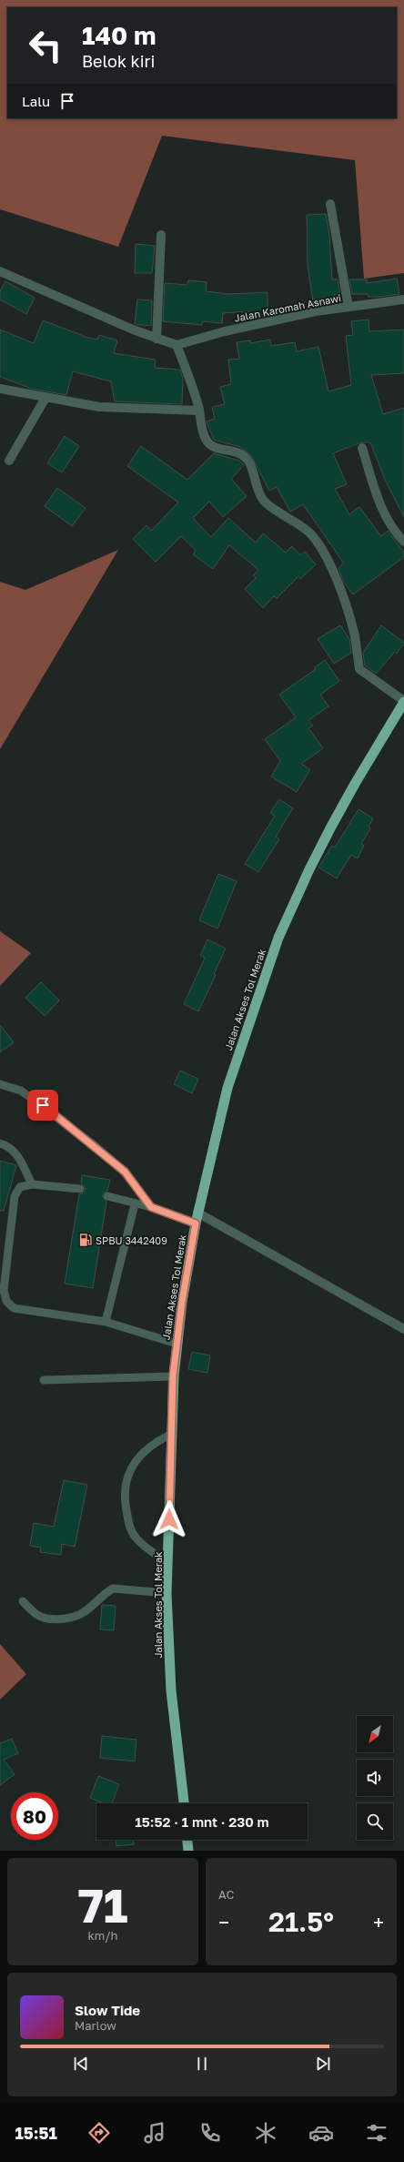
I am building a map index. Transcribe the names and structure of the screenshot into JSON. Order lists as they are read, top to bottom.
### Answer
{
  "streets": {
    "highway": ["Jalan Akses Tol Merak"],
    "street": ["Jalan Karomah Asnawi"]
  },
  "places": {
    "fuel station": ["SPBU 3442409"]
  },
  "north": "bottom left",
  "page": {
    "turn": ["140 m", "Belok kiri"],
    "then": "Lalu",
    "limit": "80",
    "trip": "15:52 · 1 mnt · 230 m",
    "tile": [
      ["71", "km/h"],
      "AC"
    ],
    "heat": ["−", "21.5°", "+"],
    "song": ["Slow Tide", "Marlow"],
    "tabs": "15:51"
  }
}
